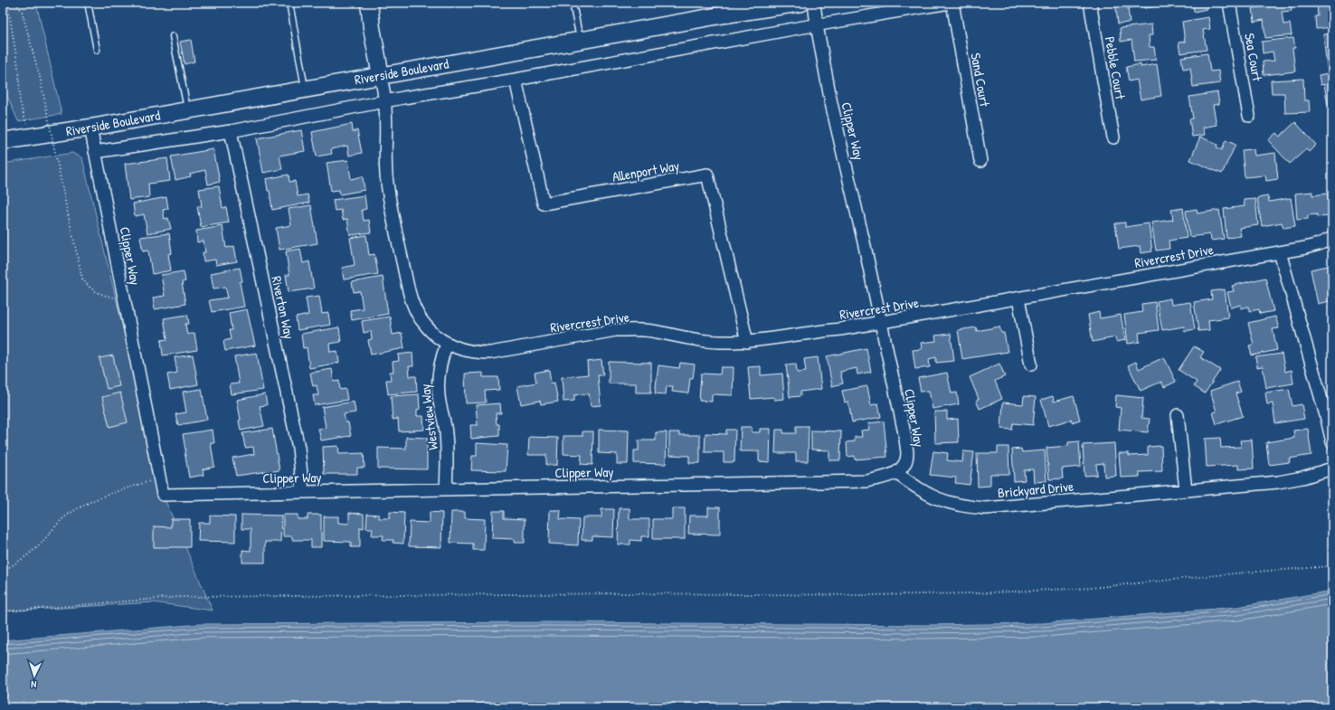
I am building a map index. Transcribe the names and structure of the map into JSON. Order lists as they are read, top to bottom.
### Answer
{
  "streets": {
    "main road": ["Riverside Boulevard"],
    "street": [
      "Sea Court",
      "Pebble Court",
      "Sand Court",
      "Clipper Way",
      "Allenport Way",
      "Rivercrest Drive",
      "Riverton Way",
      "Westview Way",
      "Brickyard Drive"
    ]
  },
  "crossings": [
    ["Riverside Boulevard", "Clipper Way"],
    ["Riverside Boulevard", "Rivercrest Drive"],
    ["Clipper Way", "Rivercrest Drive"],
    ["Clipper Way", "Riverton Way"],
    ["Clipper Way", "Westview Way"],
    ["Clipper Way", "Brickyard Drive"],
    ["Allenport Way", "Rivercrest Drive"],
    ["Rivercrest Drive", "Westview Way"]
  ],
  "north": "bottom"
}
